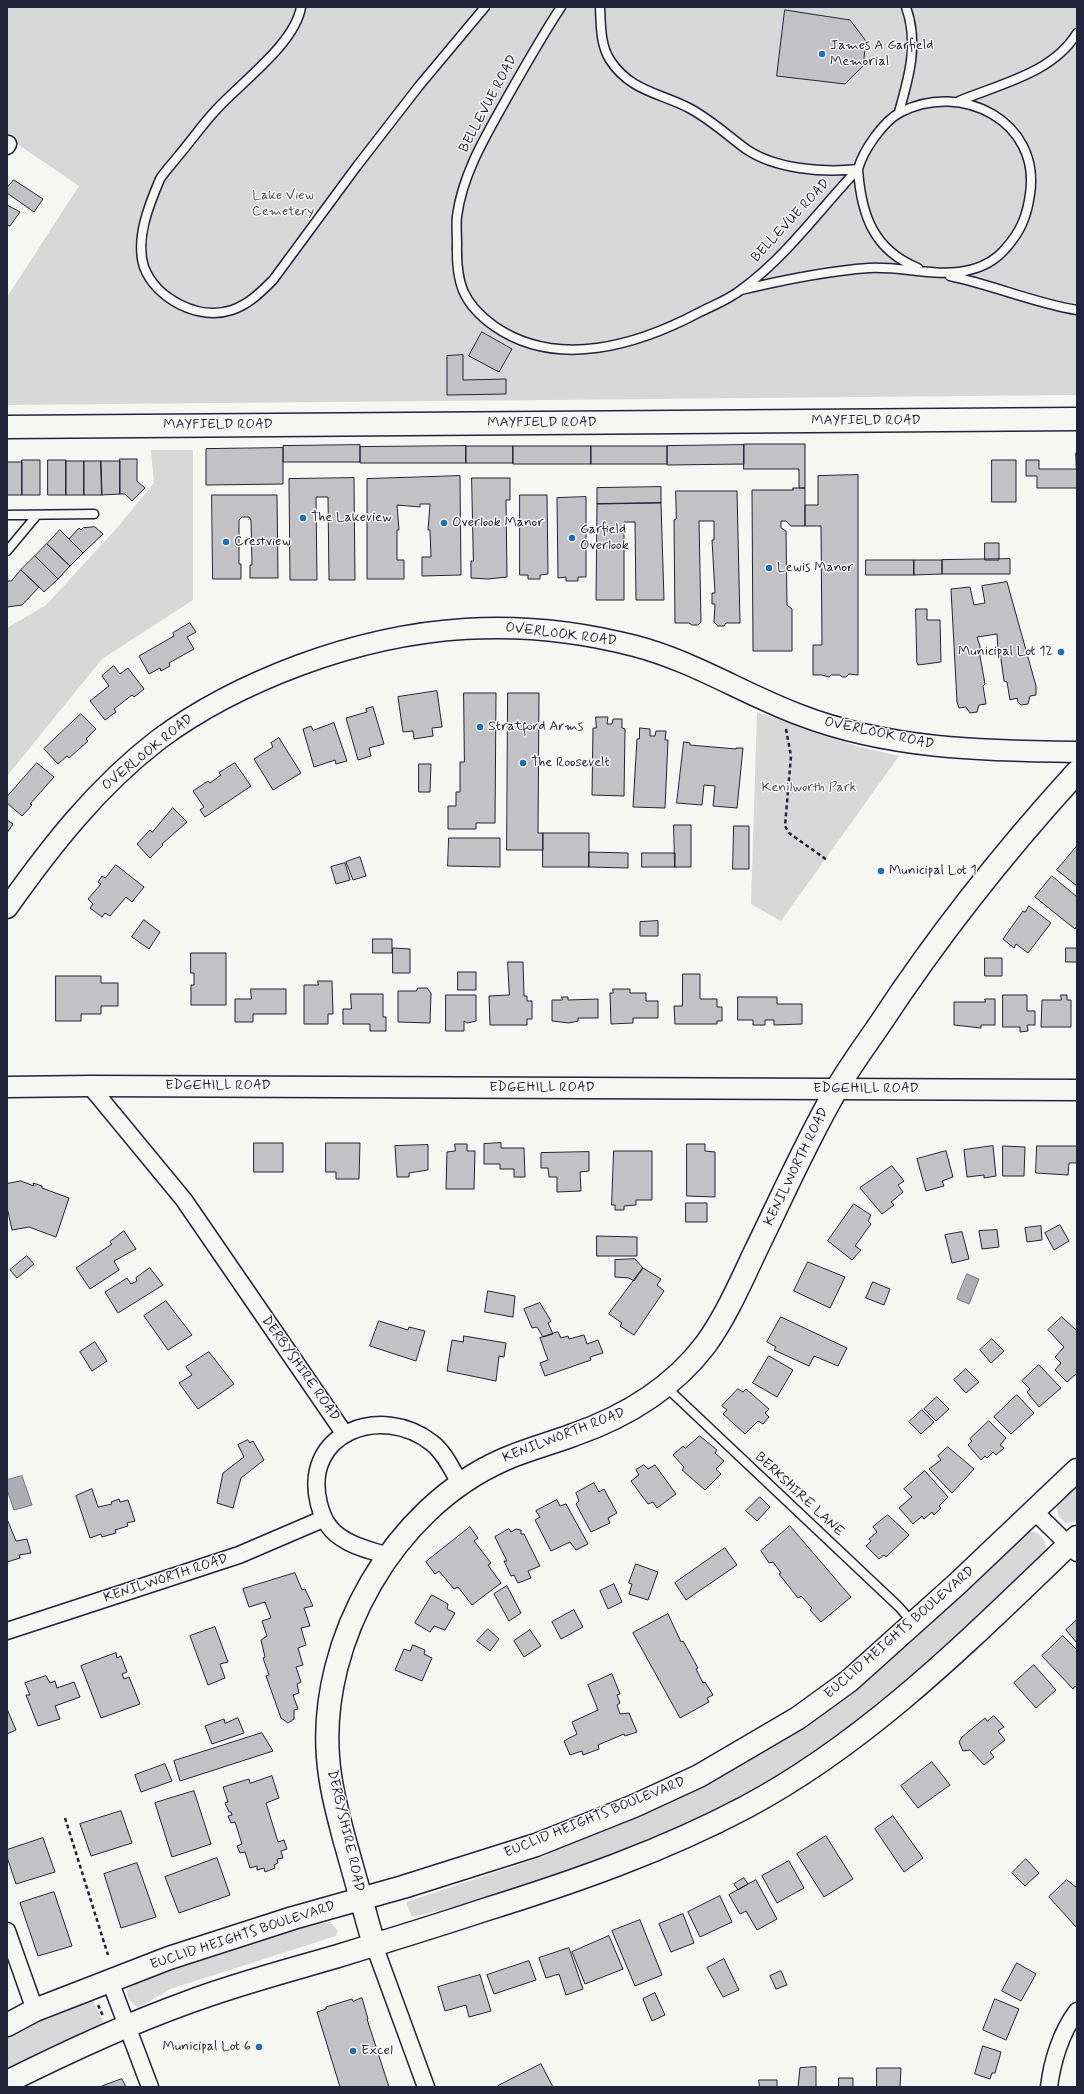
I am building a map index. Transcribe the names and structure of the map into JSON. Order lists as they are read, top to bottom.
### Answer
{
  "streets": {
    "main road": [
      "MAYFIELD ROAD",
      "KENILWORTH ROAD",
      "DERBYSHIRE ROAD",
      "EUCLID HEIGHTS BOULEVARD"
    ],
    "street": ["OVERLOOK ROAD", "EDGEHILL ROAD"],
    "lane": ["BELLEVUE ROAD", "BERKSHIRE LANE"]
  },
  "crossings": [
    ["EDGEHILL ROAD", "KENILWORTH ROAD"],
    ["EDGEHILL ROAD", "DERBYSHIRE ROAD"],
    ["KENILWORTH ROAD", "DERBYSHIRE ROAD"],
    ["KENILWORTH ROAD", "BERKSHIRE LANE"],
    ["DERBYSHIRE ROAD", "EUCLID HEIGHTS BOULEVARD"],
    ["BERKSHIRE LANE", "EUCLID HEIGHTS BOULEVARD"]
  ],
  "parks": ["Lake View Cemetery", "Kenilworth Park"],
  "places": [
    "James A Garfield Memorial",
    "The Lakeview",
    "Overlook Manor",
    "Garfield Overlook",
    "Crestview",
    "Lewis Manor",
    "Municipal Lot 12",
    "Stratford Arms",
    "The Roosevelt",
    "Municipal Lot 1",
    "Municipal Lot 6",
    "Excel"
  ]
}
